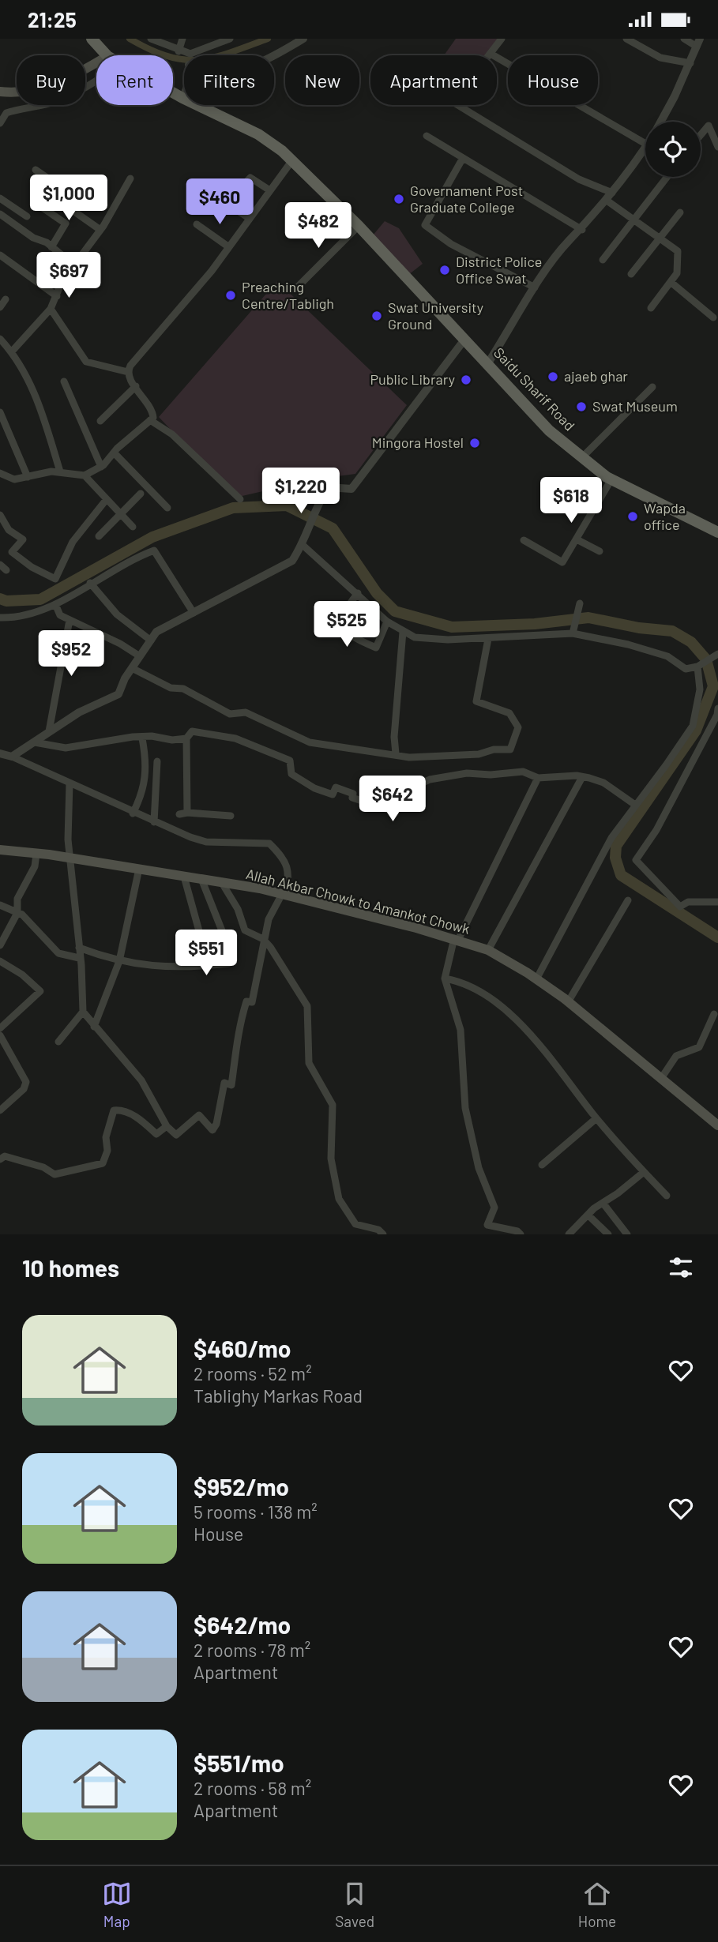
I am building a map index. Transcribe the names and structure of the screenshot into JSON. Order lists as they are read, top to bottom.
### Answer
{
  "streets": {
    "main road": ["Saidu Sharif Road", "Allah Akbar Chowk to Amankot Chowk"]
  },
  "places": [
    "Governament Post Graduate College",
    "District Police Office Swat",
    "Preaching Centre/Tabligh",
    "Swat University Ground",
    "ajaeb ghar",
    "Public Library",
    "Swat Museum",
    "Mingora Hostel",
    "Wapda office"
  ],
  "page": {
    "status": "21:25",
    "chip": [
      "Buy",
      "Rent",
      "Filters",
      "New",
      "Apartment",
      "House"
    ],
    "price": [
      "$1,000",
      "$460",
      "$482",
      "$697",
      "$1,220",
      "$618",
      "$525",
      "$952",
      "$642",
      "$551"
    ],
    "heading": "10 homes",
    "list": [
      {
        "name": "$460/mo",
        "note": "2 rooms · 52 m² · Tablighy Markas Road"
      },
      {
        "name": "$952/mo",
        "note": "5 rooms · 138 m² · House"
      },
      {
        "name": "$642/mo",
        "note": "2 rooms · 78 m² · Apartment"
      },
      {
        "name": "$551/mo",
        "note": "2 rooms · 58 m² · Apartment"
      }
    ],
    "tabs": ["Map", "Saved", "Home"]
  }
}
